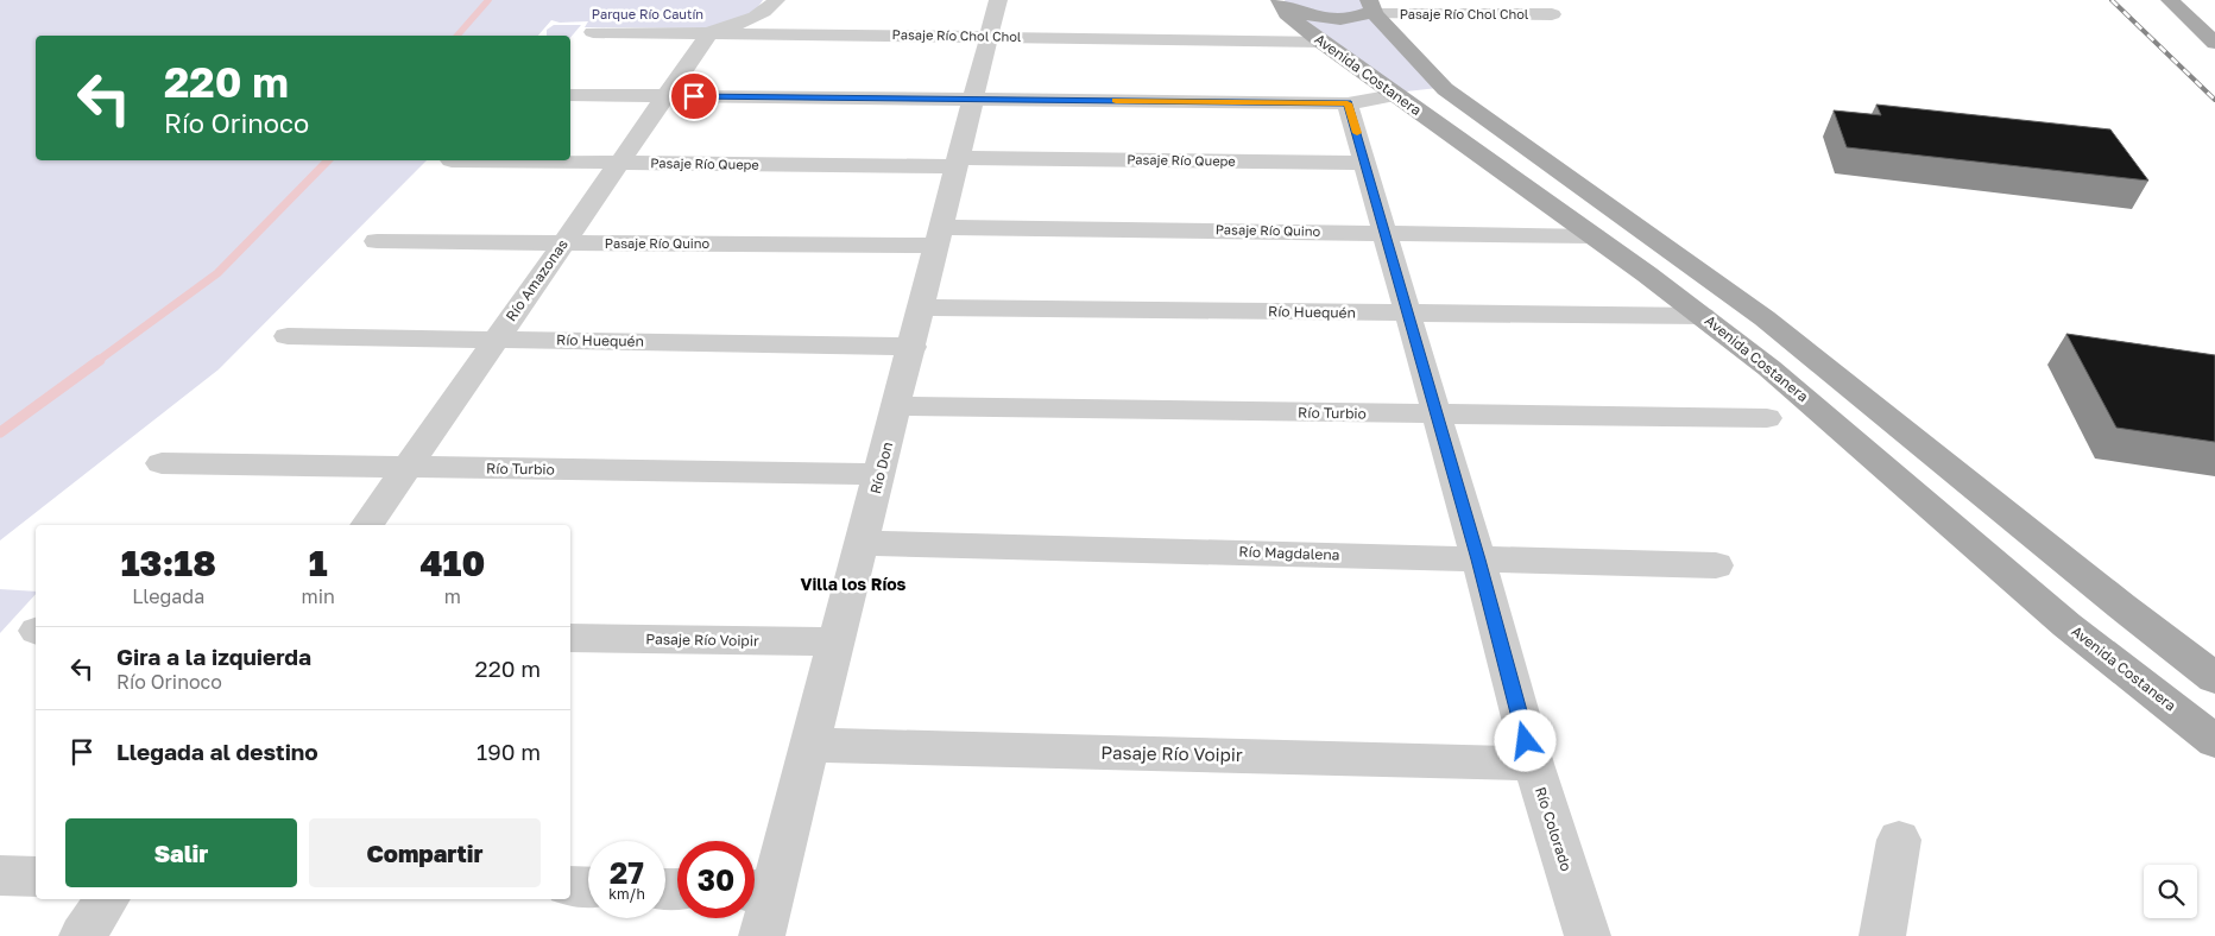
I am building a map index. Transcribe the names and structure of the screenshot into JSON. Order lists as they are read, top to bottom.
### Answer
{
  "streets": {
    "main road": ["Avenida Costanera"],
    "street": [
      "Pasaje Río Chol Chol",
      "Pasaje Río Quepe",
      "Pasaje Río Quino",
      "Río Amazonas",
      "Río Huequén",
      "Río Turbio",
      "Río Don",
      "Río Magdalena",
      "Pasaje Río Voipir",
      "Río Colorado"
    ]
  },
  "crossings": [
    ["Pasaje Río Chol Chol", "Avenida Costanera"],
    ["Pasaje Río Chol Chol", "Río Amazonas"],
    ["Pasaje Río Chol Chol", "Río Don"],
    ["Avenida Costanera", "Pasaje Río Quino"],
    ["Avenida Costanera", "Río Huequén"],
    ["Pasaje Río Quepe", "Río Amazonas"],
    ["Pasaje Río Quepe", "Río Don"],
    ["Pasaje Río Quepe", "Río Colorado"],
    ["Pasaje Río Quino", "Río Amazonas"],
    ["Pasaje Río Quino", "Río Don"],
    ["Pasaje Río Quino", "Río Colorado"],
    ["Río Amazonas", "Río Huequén"],
    ["Río Amazonas", "Río Turbio"],
    ["Río Huequén", "Río Don"],
    ["Río Huequén", "Río Colorado"],
    ["Río Turbio", "Río Don"],
    ["Río Turbio", "Río Colorado"],
    ["Río Don", "Río Magdalena"],
    ["Río Don", "Pasaje Río Voipir"],
    ["Río Magdalena", "Río Colorado"],
    ["Pasaje Río Voipir", "Río Colorado"]
  ],
  "districts": ["Villa los Ríos"],
  "parks": ["Parque Río Cautín"],
  "page": {
    "turn": ["220 m", "Río Orinoco"],
    "eta": [
      "13:18",
      "Llegada",
      "1",
      "min",
      "410",
      "m"
    ],
    "list": [
      {
        "name": "Gira a la izquierda",
        "note": "Río Orinoco",
        "value": "220 m"
      },
      {
        "name": "Llegada al destino",
        "value": "190 m"
      }
    ],
    "buttons": ["Salir", "Compartir"],
    "speed": "27 km/h",
    "limit": "30"
  }
}
